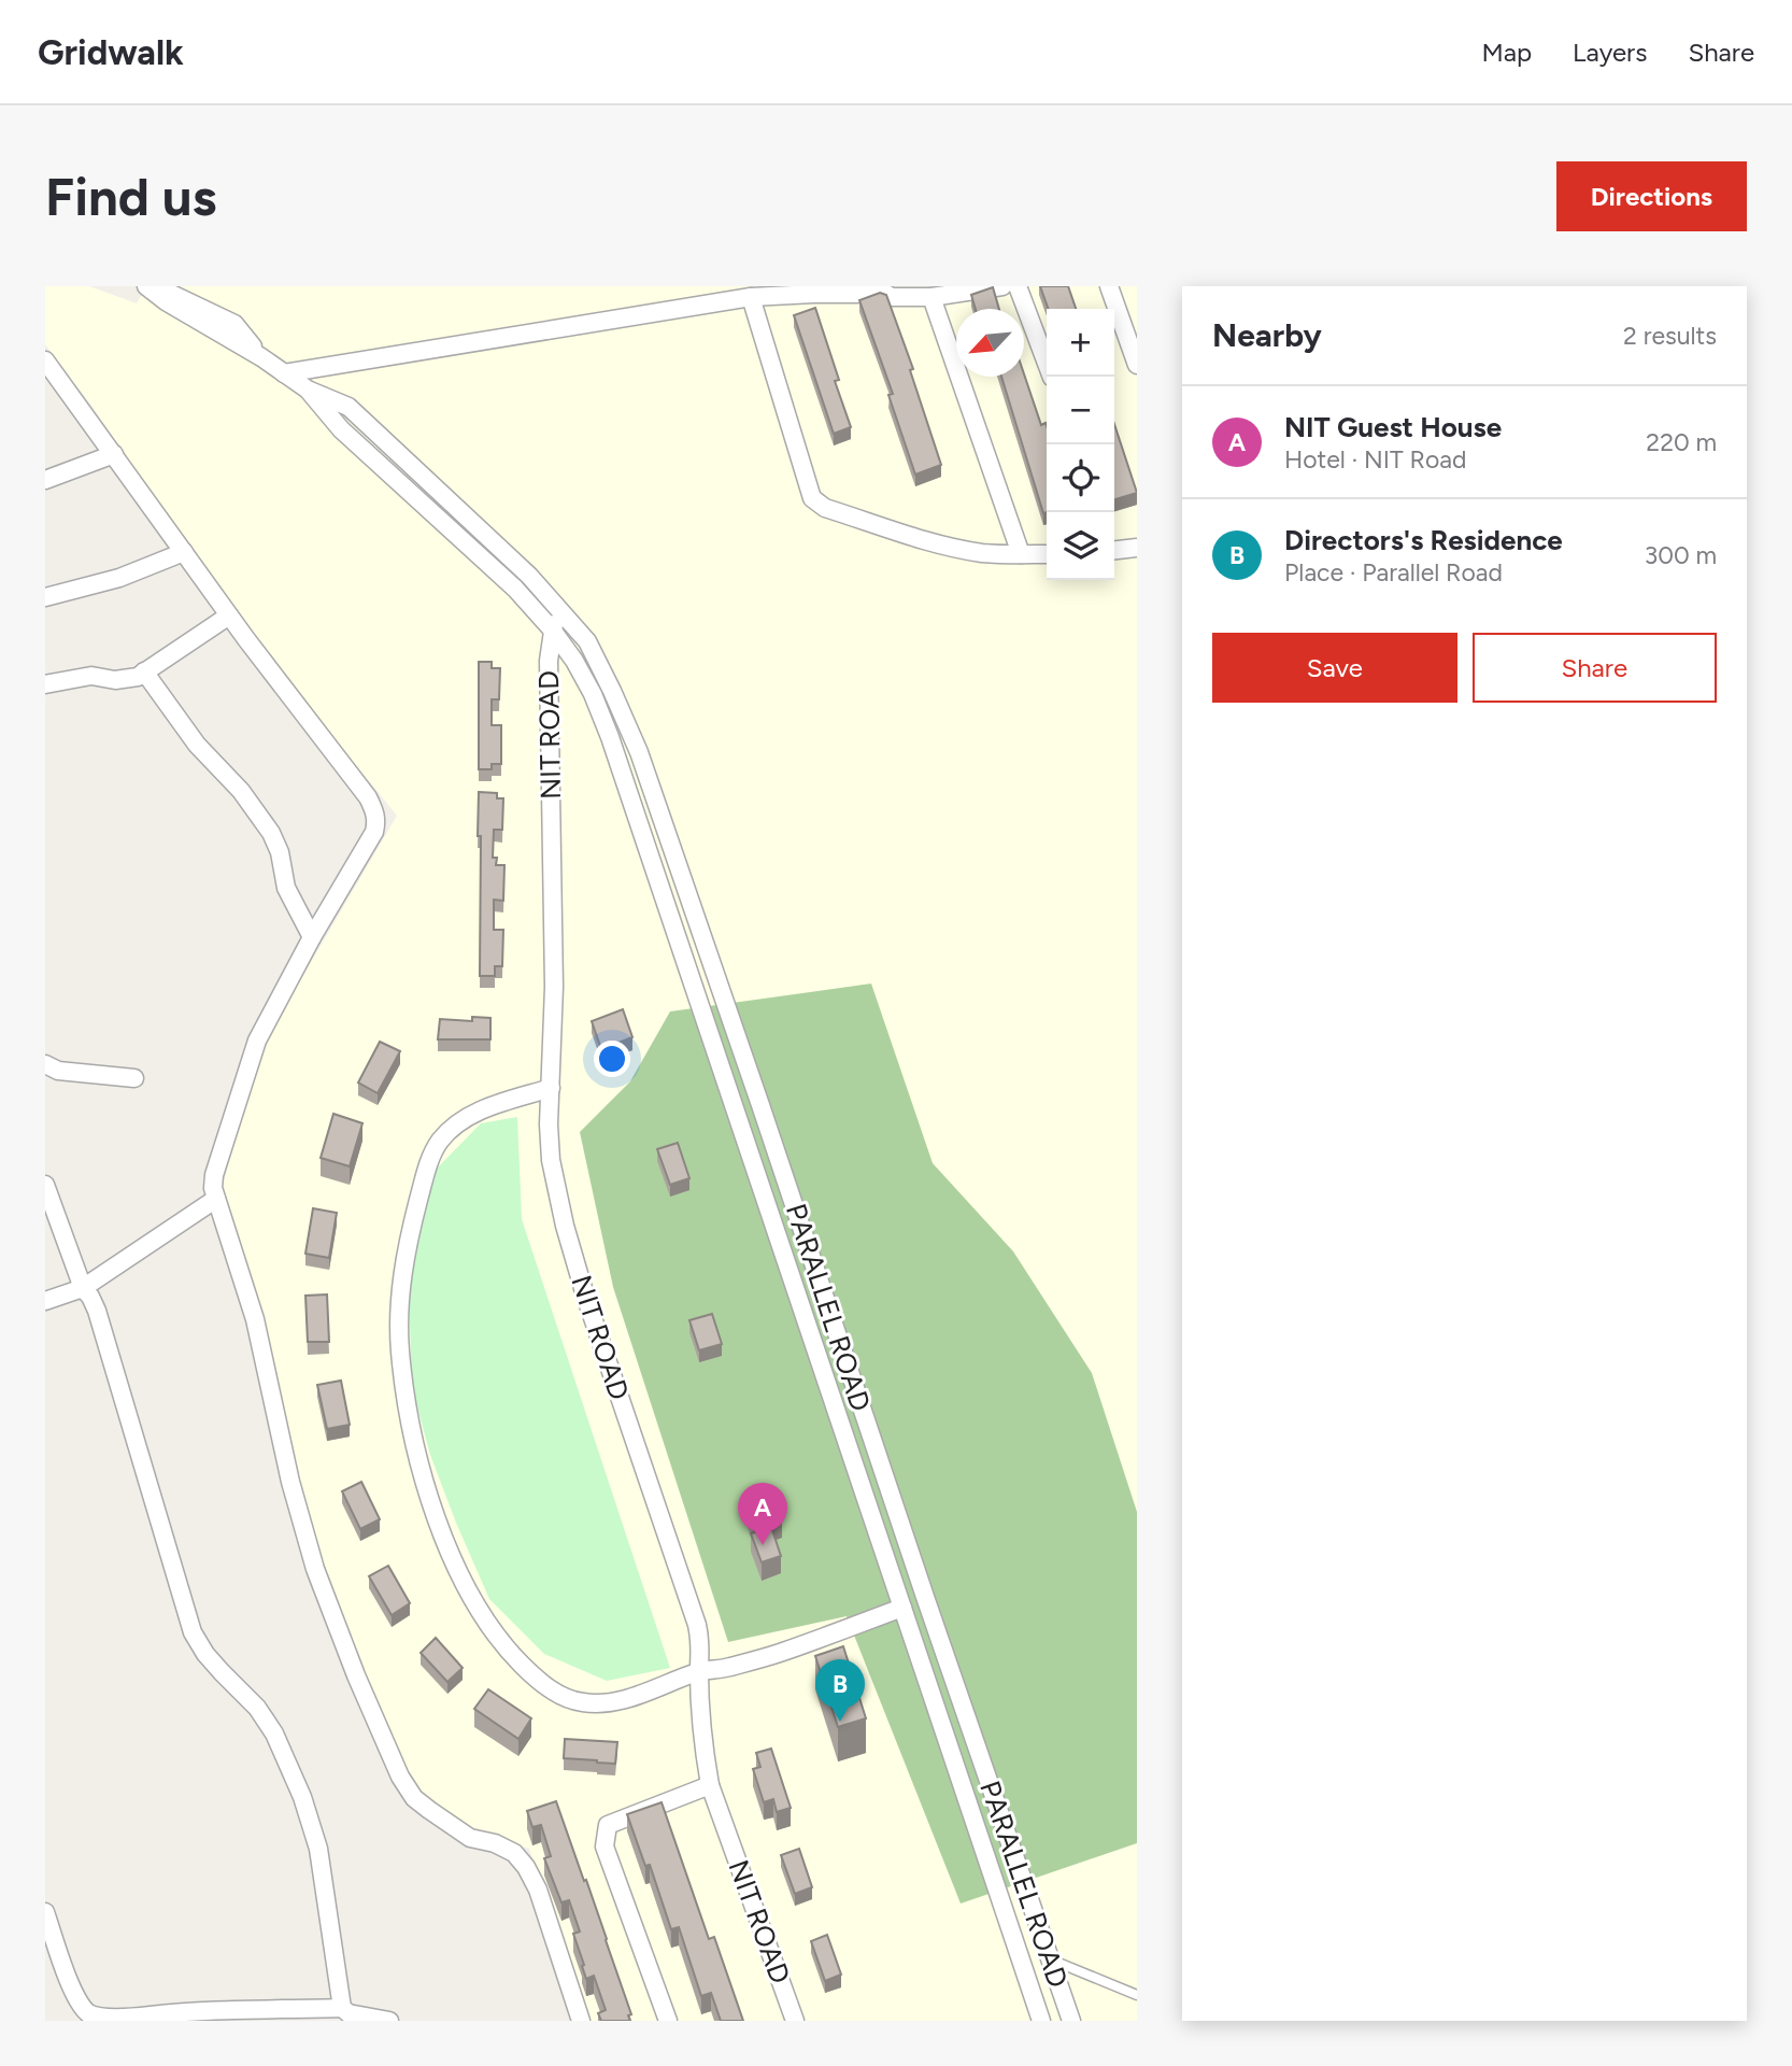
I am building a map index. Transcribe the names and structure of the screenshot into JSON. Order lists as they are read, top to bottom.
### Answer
{
  "streets": {
    "street": ["NIT ROAD", "PARALLEL ROAD"]
  },
  "crossings": [
    ["NIT ROAD", "PARALLEL ROAD"]
  ],
  "north": "bottom left",
  "page": {
    "header": "Gridwalk",
    "nav": ["Map", "Layers", "Share"],
    "buttons": [
      "Directions",
      ["Save", "Share"]
    ],
    "title": "Find us",
    "heading": ["Nearby", "2 results"],
    "map_buttons": ["+", "−"],
    "list": [
      {
        "mark": "A",
        "name": "NIT Guest House",
        "note": "Hotel · NIT Road",
        "value": "220 m"
      },
      {
        "mark": "B",
        "name": "Directors's Residence",
        "note": "Place · Parallel Road",
        "value": "300 m"
      }
    ],
    "pins": ["A", "B"]
  }
}
